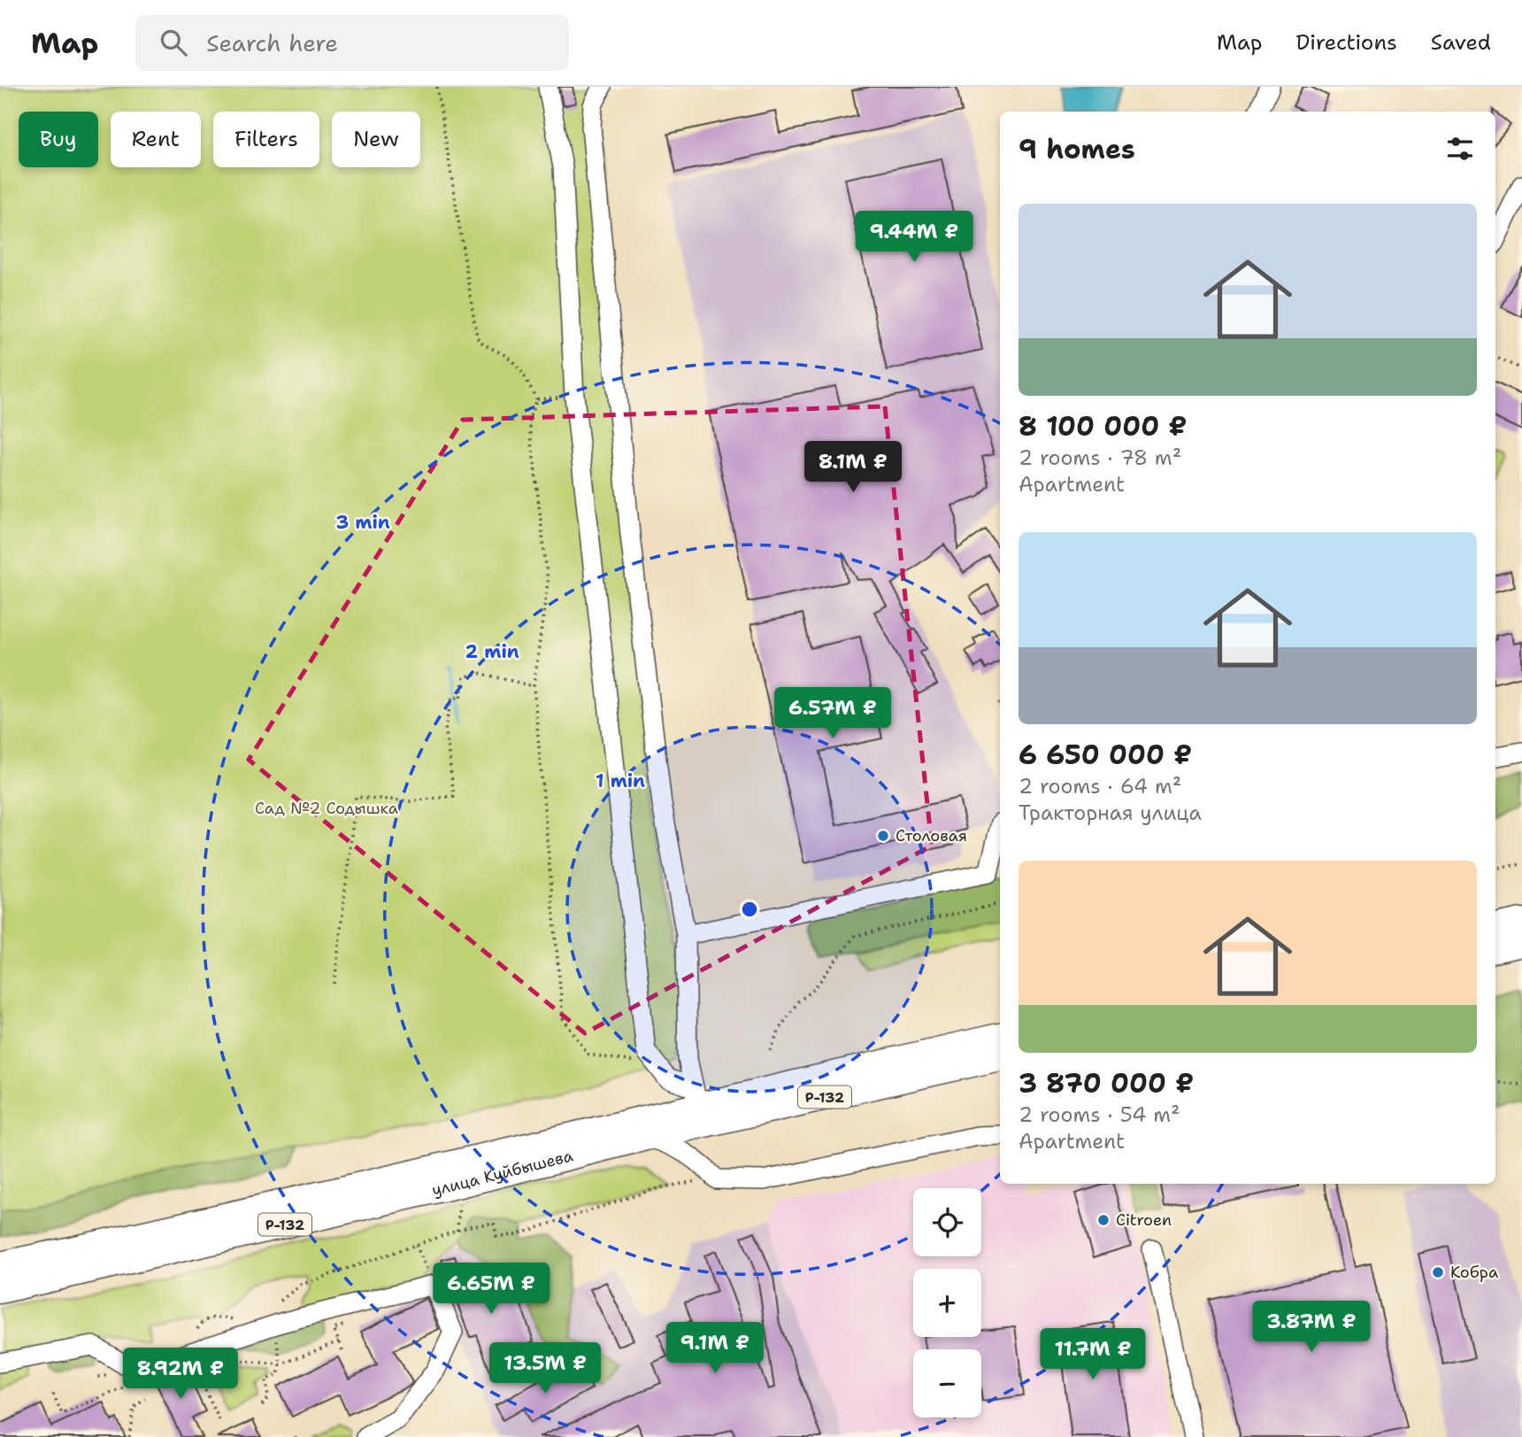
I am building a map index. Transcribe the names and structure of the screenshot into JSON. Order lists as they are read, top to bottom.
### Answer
{
  "streets": {
    "highway": ["Р-132", "улица Куйбышева"]
  },
  "parks": ["Сад №2 Содышка"],
  "places": ["Столовая", "Citroen", "Кобра"],
  "page": {
    "header": "Map",
    "search": "Search here",
    "nav": ["Map", "Directions", "Saved"],
    "chip": [
      "Buy",
      "Rent",
      "Filters",
      "New"
    ],
    "heading": "9 homes",
    "list": [
      {
        "name": "8 100 000 ₽",
        "note": "2 rooms · 78 m² · Apartment"
      },
      {
        "name": "6 650 000 ₽",
        "note": "2 rooms · 64 m² · Тракторная улица"
      },
      {
        "name": "3 870 000 ₽",
        "note": "2 rooms · 54 m² · Apartment"
      }
    ],
    "price": [
      "9.44M ₽",
      "8.1M ₽",
      "6.57M ₽",
      "6.65M ₽",
      "3.87M ₽",
      "9.1M ₽",
      "11.7M ₽",
      "13.5M ₽",
      "8.92M ₽"
    ],
    "map_buttons": ["+", "−"]
  },
  "rings": ["3 min", "2 min", "1 min"]
}
